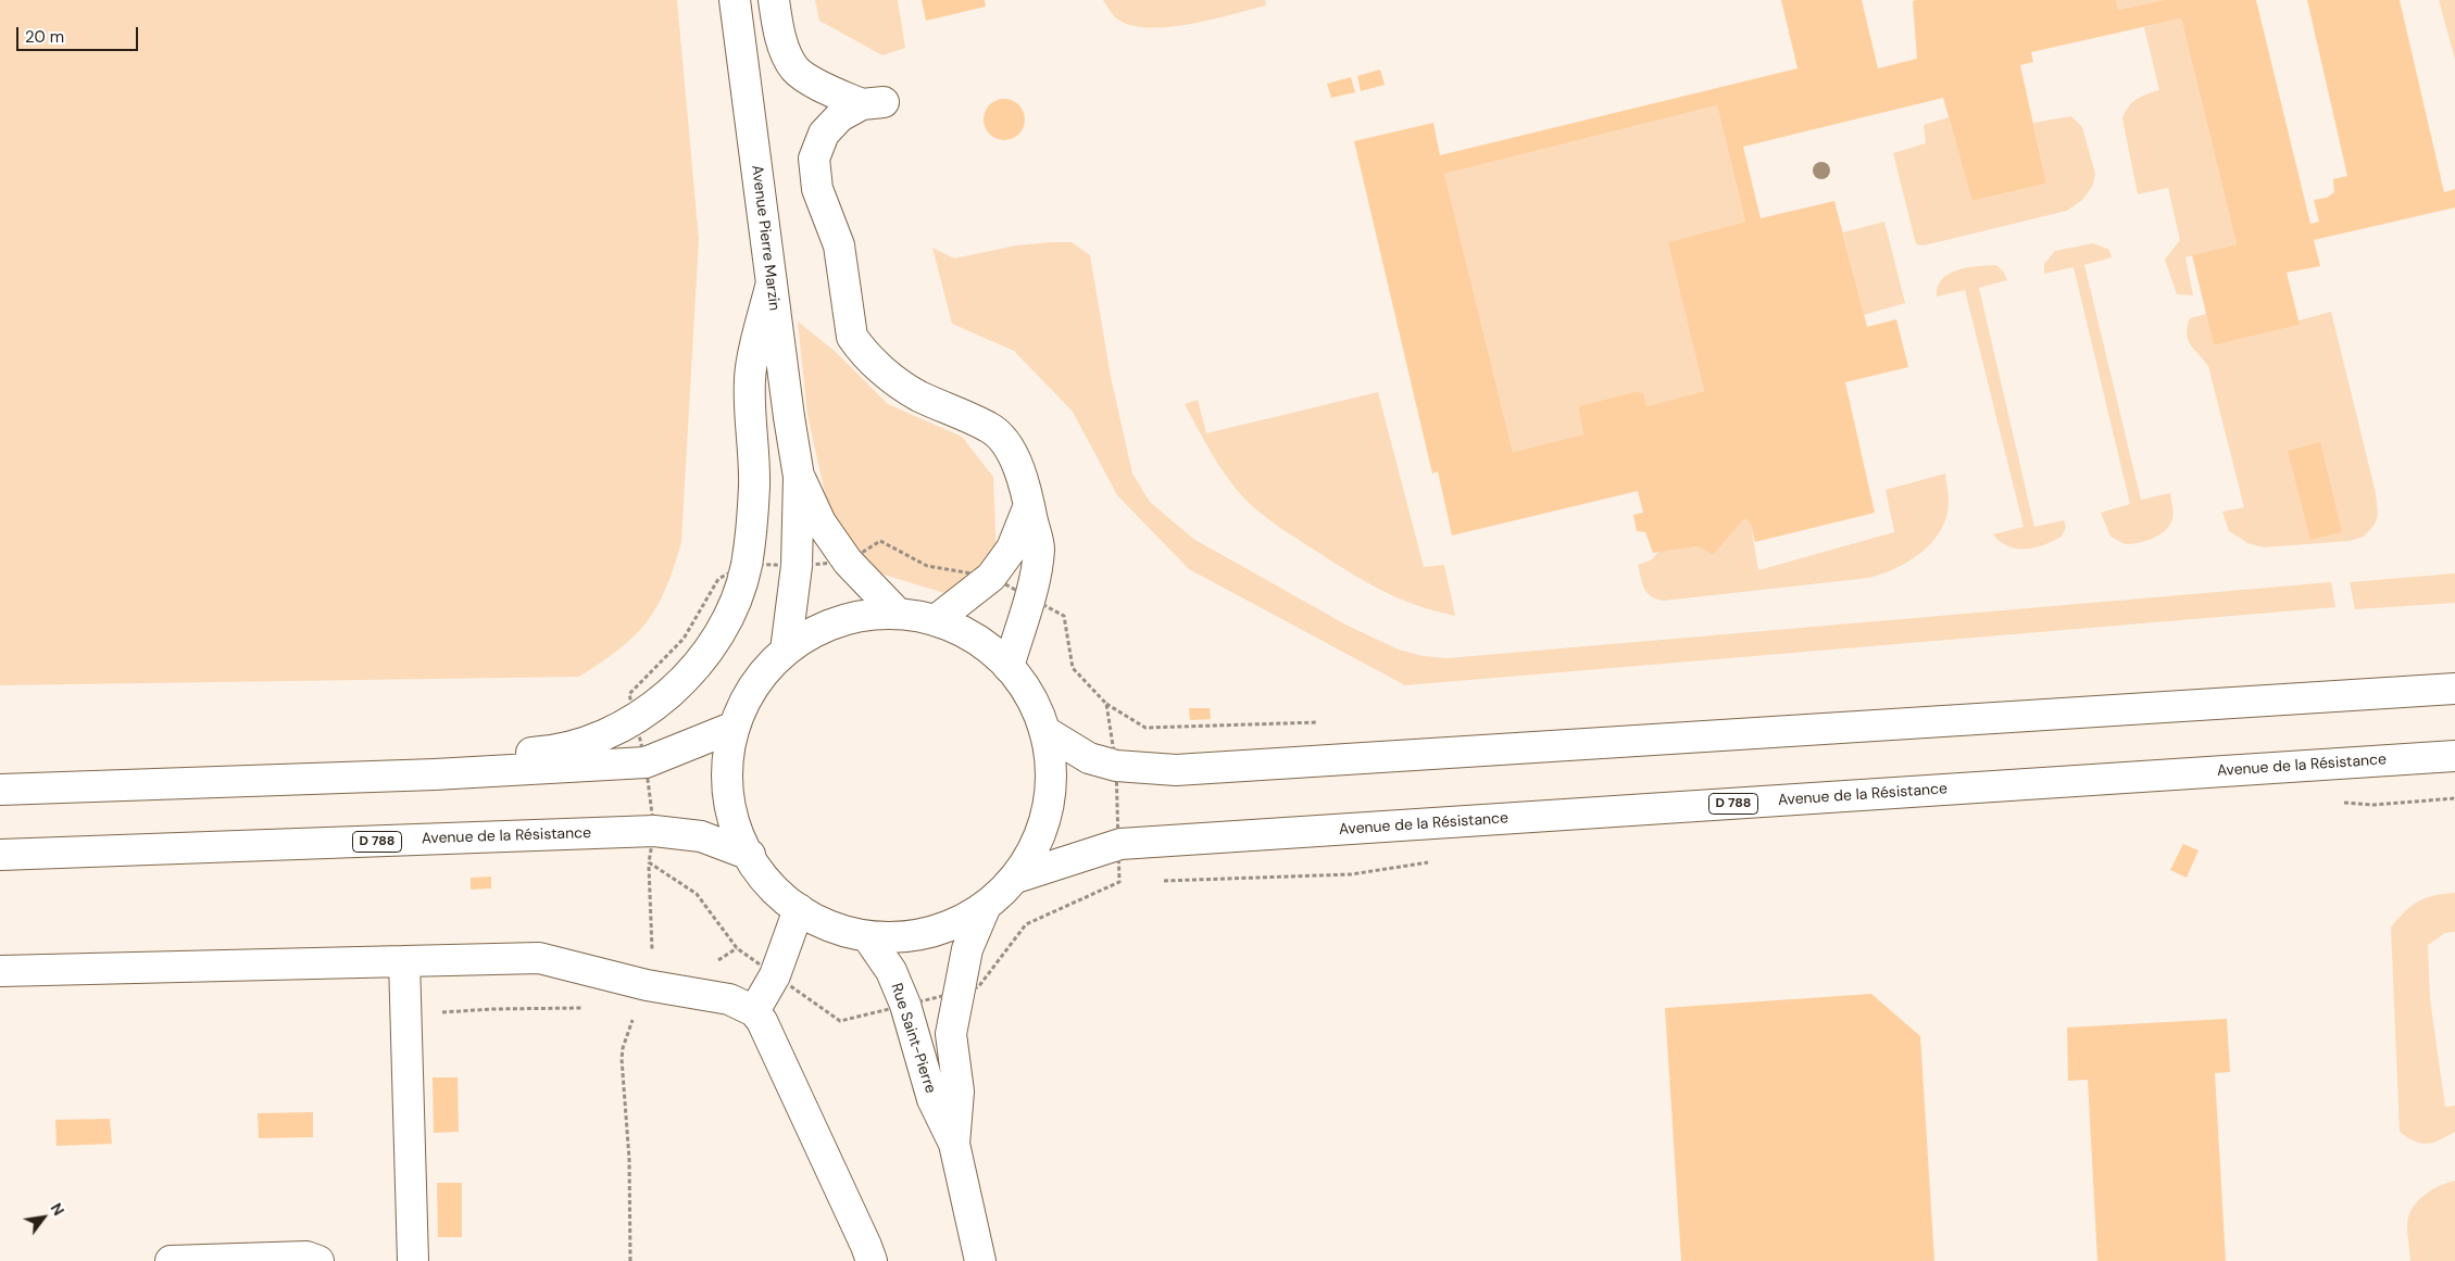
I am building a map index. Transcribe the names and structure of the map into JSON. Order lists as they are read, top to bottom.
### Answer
{
  "streets": {
    "main road": [
      "Avenue Pierre Marzin",
      "Avenue de la Résistance",
      "D 788",
      "Rue Saint-Pierre"
    ]
  },
  "scale_bar": "20 m",
  "north": "top right"
}
